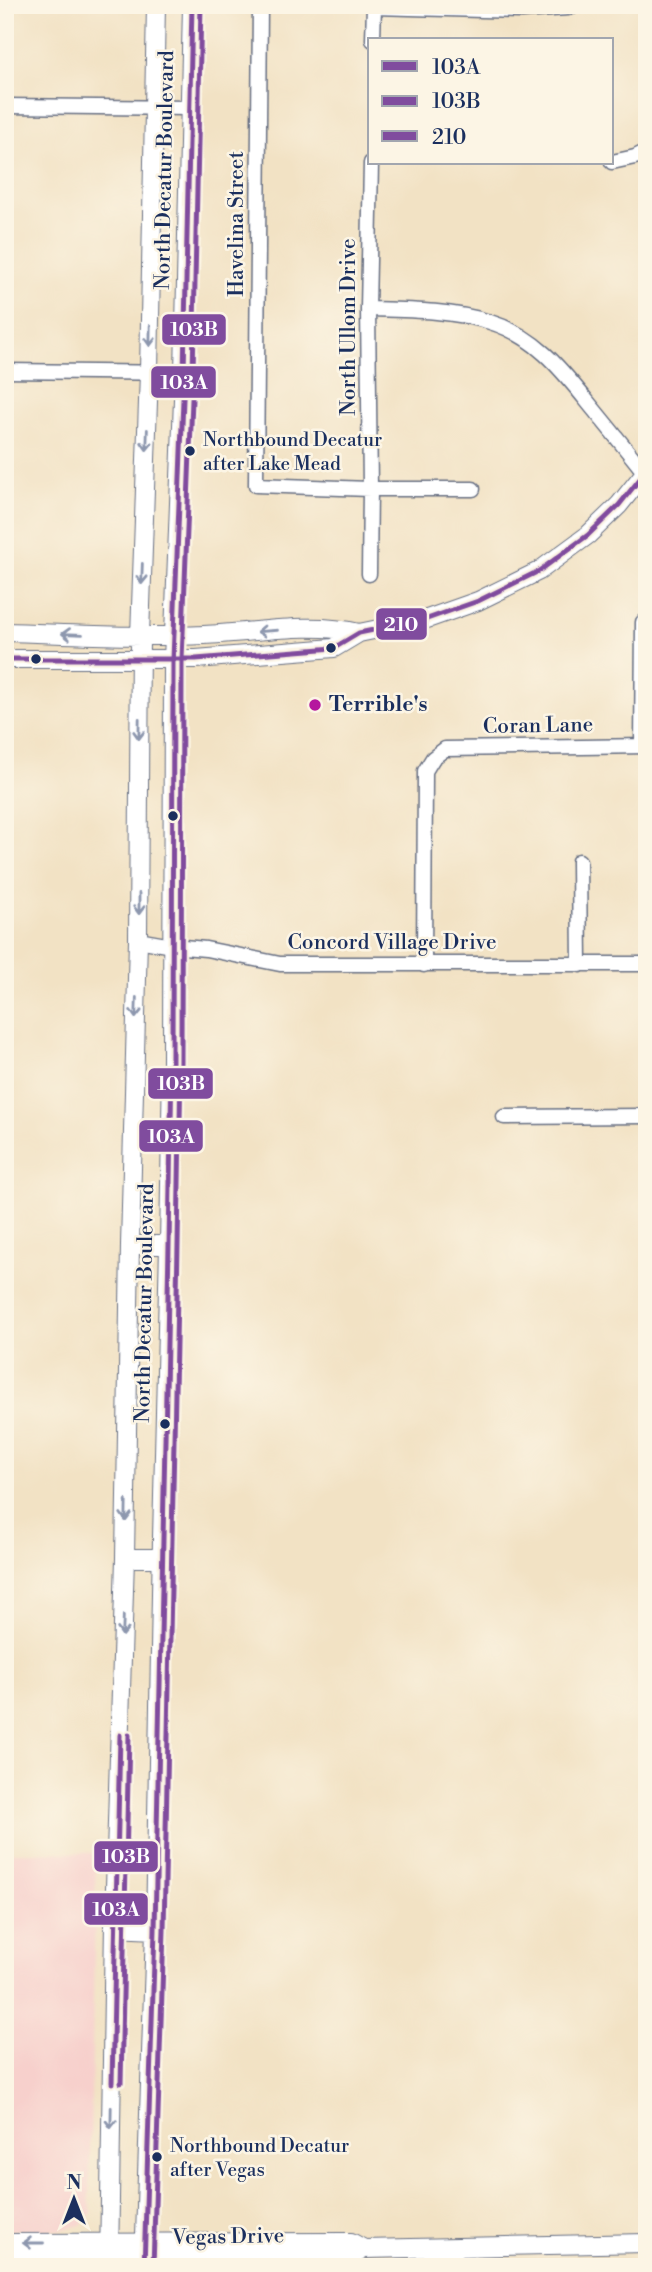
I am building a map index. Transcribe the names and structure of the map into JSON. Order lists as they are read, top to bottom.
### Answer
{
  "streets": {
    "main road": ["North Decatur Boulevard", "Vegas Drive"],
    "street": [
      "Havelina Street",
      "North Ullom Drive",
      "Coran Lane",
      "Concord Village Drive"
    ]
  },
  "crossings": [
    ["North Decatur Boulevard", "Concord Village Drive"],
    ["North Decatur Boulevard", "Vegas Drive"],
    ["Havelina Street", "North Ullom Drive"],
    ["Coran Lane", "Concord Village Drive"]
  ],
  "places": ["Northbound Decatur after Lake Mead", "Terrible's", "Northbound Decatur after Vegas"],
  "lines": ["transit line 103A", "transit line 103B", "transit line 210"],
  "legend": ["103A", "103B", "210"],
  "north": "top"
}
